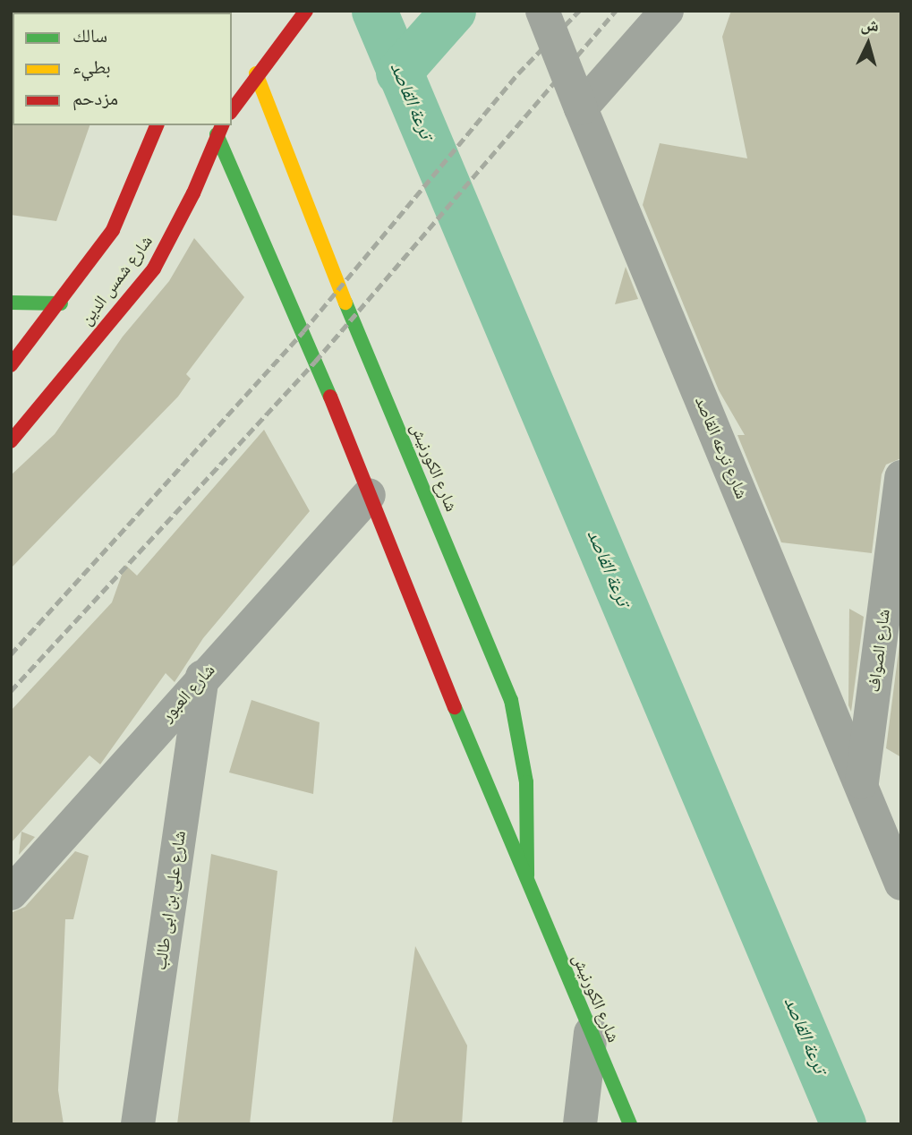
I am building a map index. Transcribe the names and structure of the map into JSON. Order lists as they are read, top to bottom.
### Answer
{
  "streets": {
    "street": [
      "شارع شمس الدين",
      "شارع ترعه القاصد",
      "شارع الكورنيش",
      "شارع الصواف",
      "شارع العبور",
      "شارع على بن ابى طالب"
    ]
  },
  "crossings": [
    ["شارع شمس الدين", "شارع الكورنيش"],
    ["شارع ترعه القاصد", "شارع الصواف"],
    ["شارع الكورنيش", "شارع العبور"],
    ["شارع العبور", "شارع على بن ابى طالب"]
  ],
  "water": ["ترعة القاصد"],
  "legend": ["سالك", "بطيء", "مزدحم"],
  "north": "top"
}
